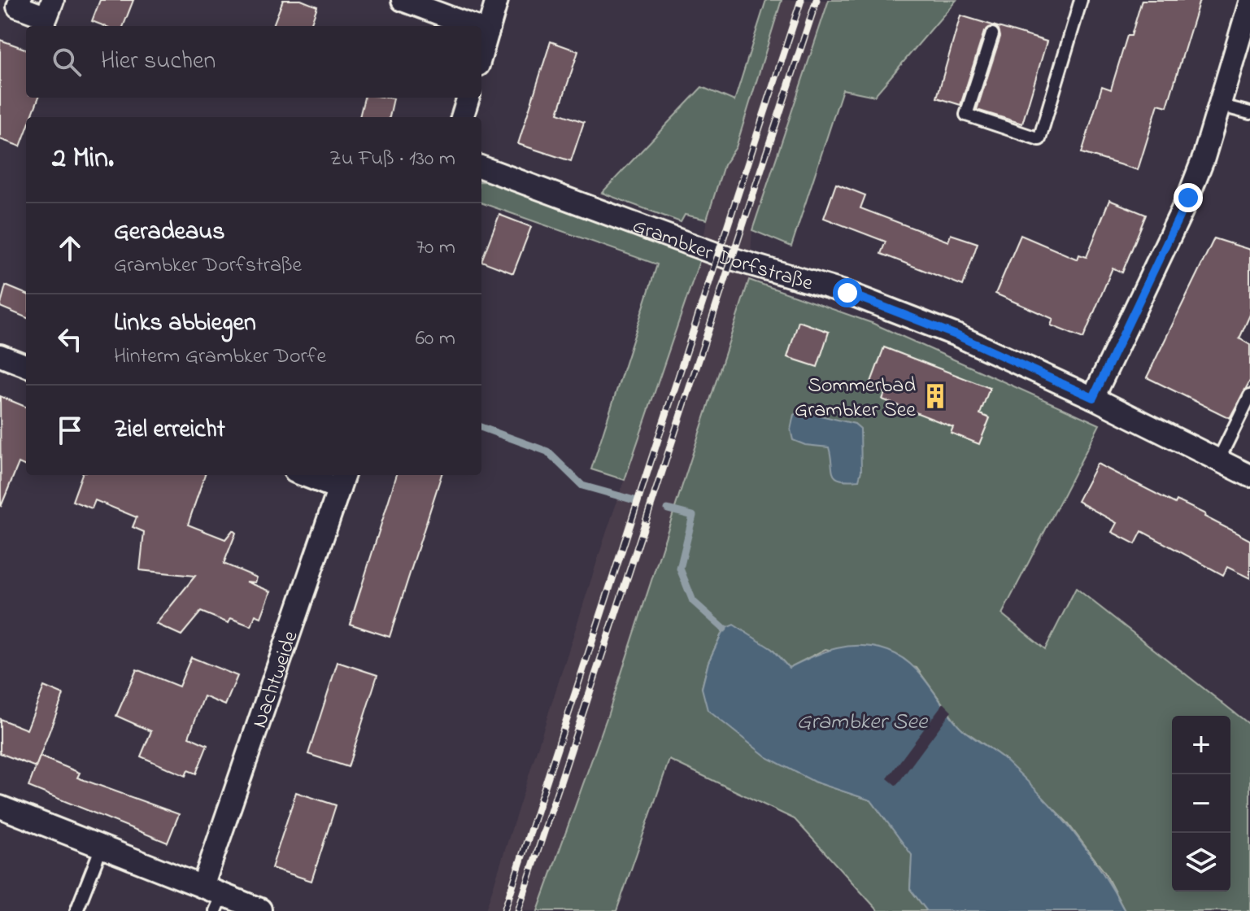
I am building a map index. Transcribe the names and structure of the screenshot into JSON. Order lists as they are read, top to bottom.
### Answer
{
  "streets": {
    "street": ["Grambker Dorfstraße", "Nachtweide"]
  },
  "water": ["Grambker See"],
  "places": {
    "building": ["Sommerbad Grambker See"]
  },
  "page": {
    "search": "Hier suchen",
    "heading": ["2 Min.", "Zu Fuß · 130 m"],
    "list": [
      ["Geradeaus", "Grambker Dorfstraße", "70 m"],
      ["Links abbiegen", "Hinterm Grambker Dorfe", "60 m"],
      "Ziel erreicht"
    ],
    "map_buttons": ["+", "−"]
  }
}
